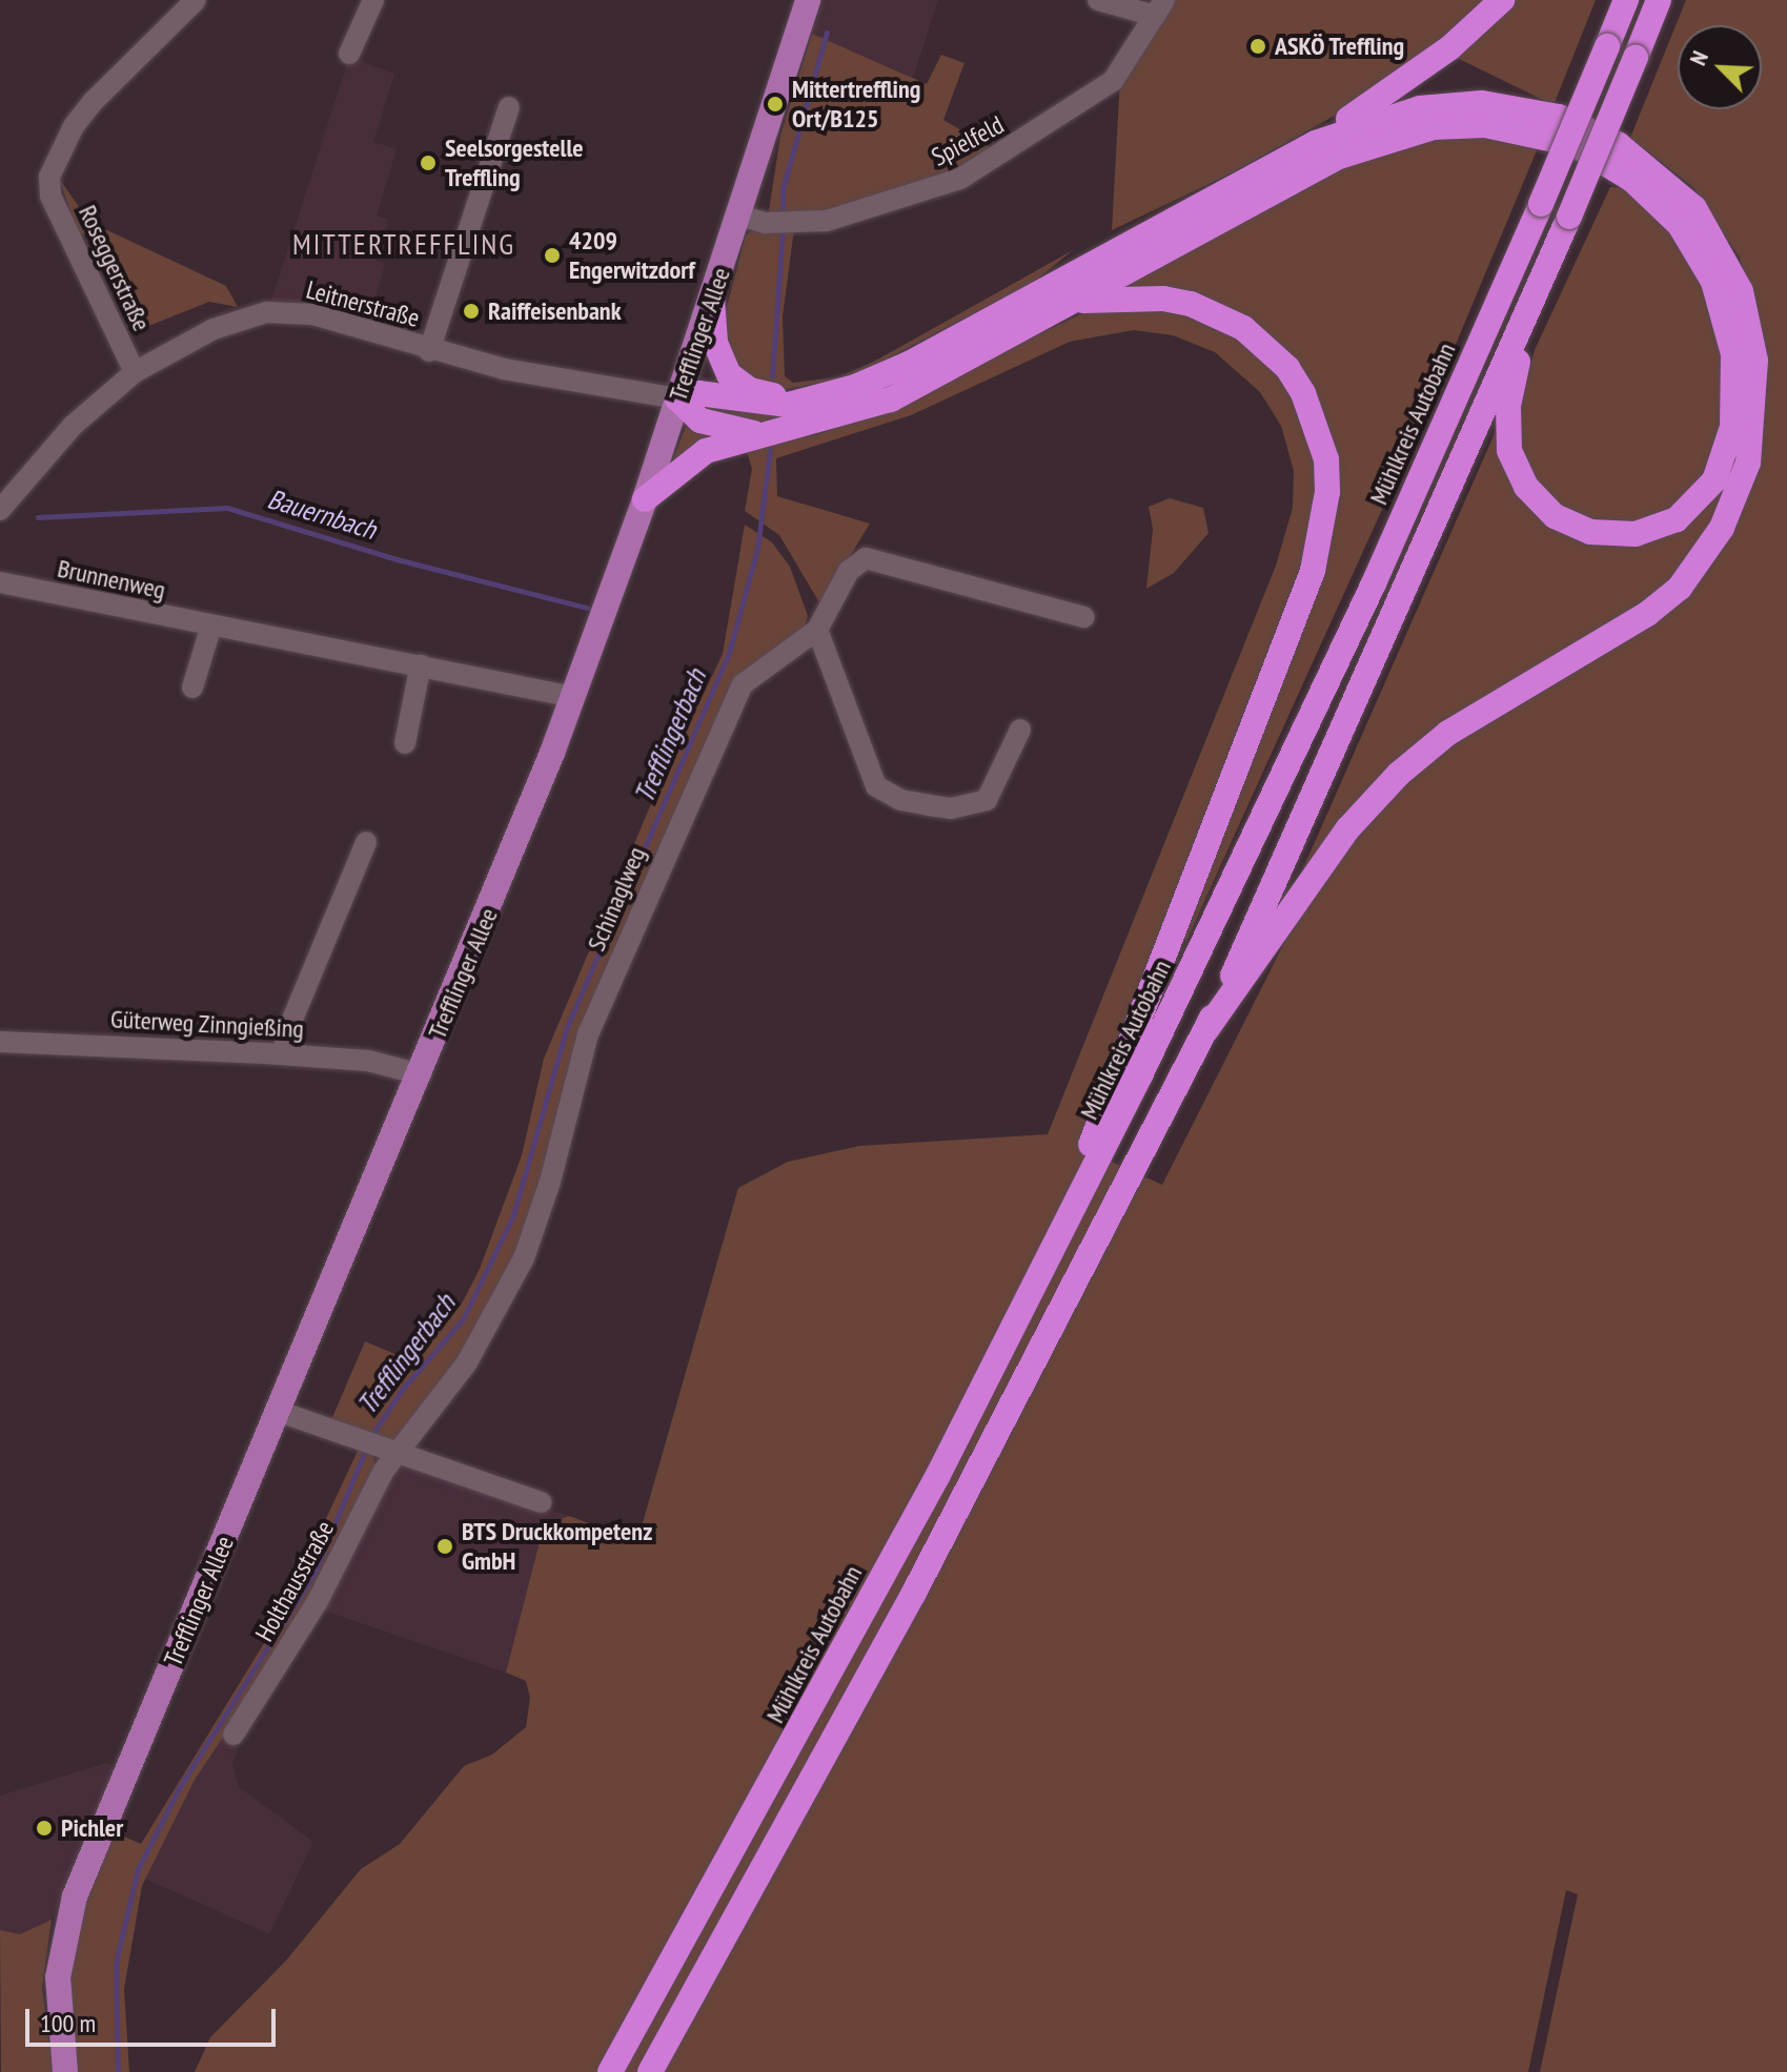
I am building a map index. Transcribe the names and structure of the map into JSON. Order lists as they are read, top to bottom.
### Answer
{
  "streets": {
    "highway": ["Mühlkreis Autobahn"],
    "main road": ["Trefflinger Allee"],
    "street": [
      "Spielfeld",
      "Roseggerstraße",
      "Leitnerstraße",
      "Brunnenweg",
      "Schinaglweg",
      "Güterweg Zinngießing",
      "Holthausstraße"
    ]
  },
  "crossings": [
    ["Spielfeld", "Trefflinger Allee"],
    ["Roseggerstraße", "Leitnerstraße"],
    ["Leitnerstraße", "Trefflinger Allee"],
    ["Trefflinger Allee", "Brunnenweg"],
    ["Trefflinger Allee", "Güterweg Zinngießing"],
    ["Schinaglweg", "Holthausstraße"]
  ],
  "districts": ["MITTERTREFFLING"],
  "water": ["Bauernbach", "Trefflingerbach"],
  "places": [
    "ASKÖ Treffling",
    "Mittertreffling Ort/B125",
    "Seelsorgestelle Treffling",
    "4209 Engerwitzdorf",
    "Raiffeisenbank",
    "BTS Druckkompetenz GmbH",
    "Pichler"
  ],
  "scale_bar": "100 m",
  "north": "top left"
}
